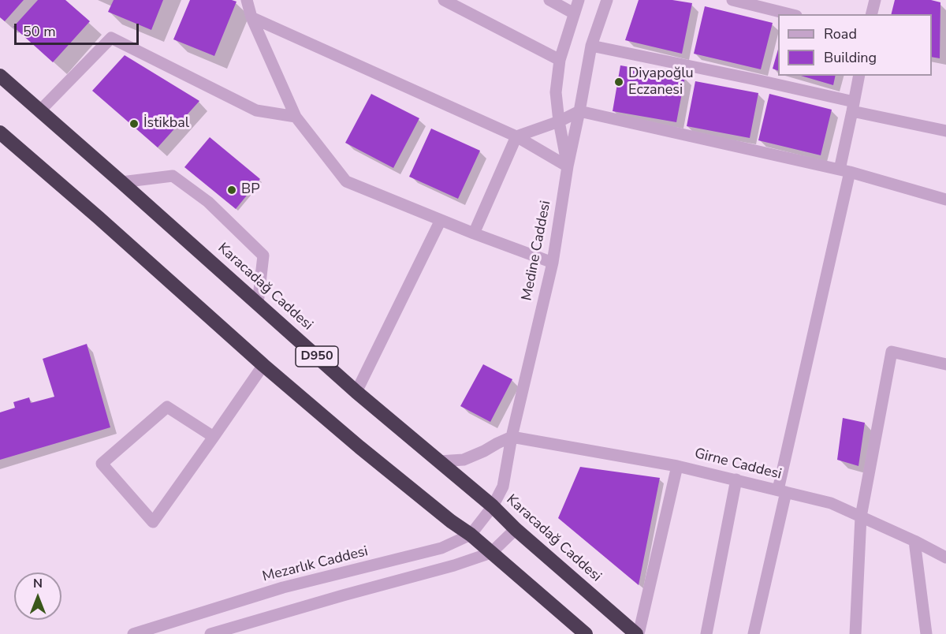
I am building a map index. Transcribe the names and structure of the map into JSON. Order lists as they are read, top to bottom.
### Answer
{
  "streets": {
    "highway": ["Karacadağ Caddesi", "D950"],
    "street": ["Medine Caddesi", "Girne Caddesi", "Mezarlık Caddesi"]
  },
  "crossings": [
    ["Medine Caddesi", "Karacadağ Caddesi"],
    ["Medine Caddesi", "Girne Caddesi"],
    ["Medine Caddesi", "Mezarlık Caddesi"],
    ["Karacadağ Caddesi", "Mezarlık Caddesi"],
    ["D950", "Mezarlık Caddesi"]
  ],
  "places": ["Diyapoğlu Eczanesi", "İstikbal", "BP"],
  "legend": ["Road", "Building"],
  "scale_bar": "50 m",
  "north": "top"
}
